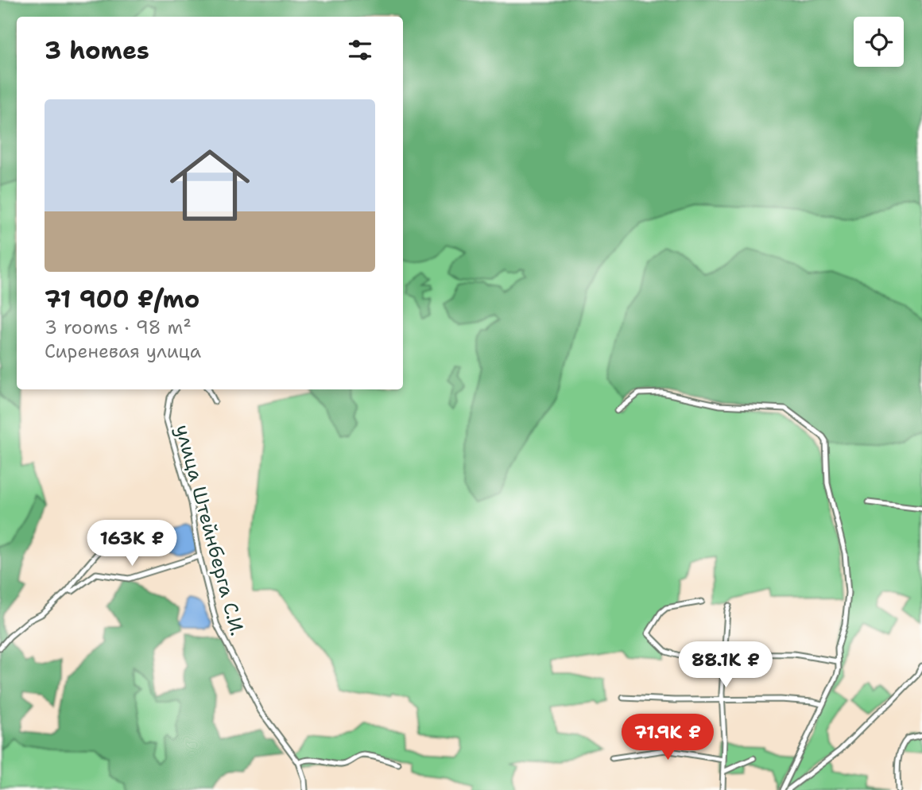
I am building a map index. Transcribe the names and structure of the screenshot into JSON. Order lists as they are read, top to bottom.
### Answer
{
  "streets": {
    "street": ["улица Штейнберга С.И."]
  },
  "page": {
    "heading": "3 homes",
    "list": [
      {
        "name": "71 900 ₽/mo",
        "note": "3 rooms · 98 m² · Сиреневая улица"
      }
    ],
    "price": ["163K ₽", "88.1K ₽", "71.9K ₽"]
  }
}
